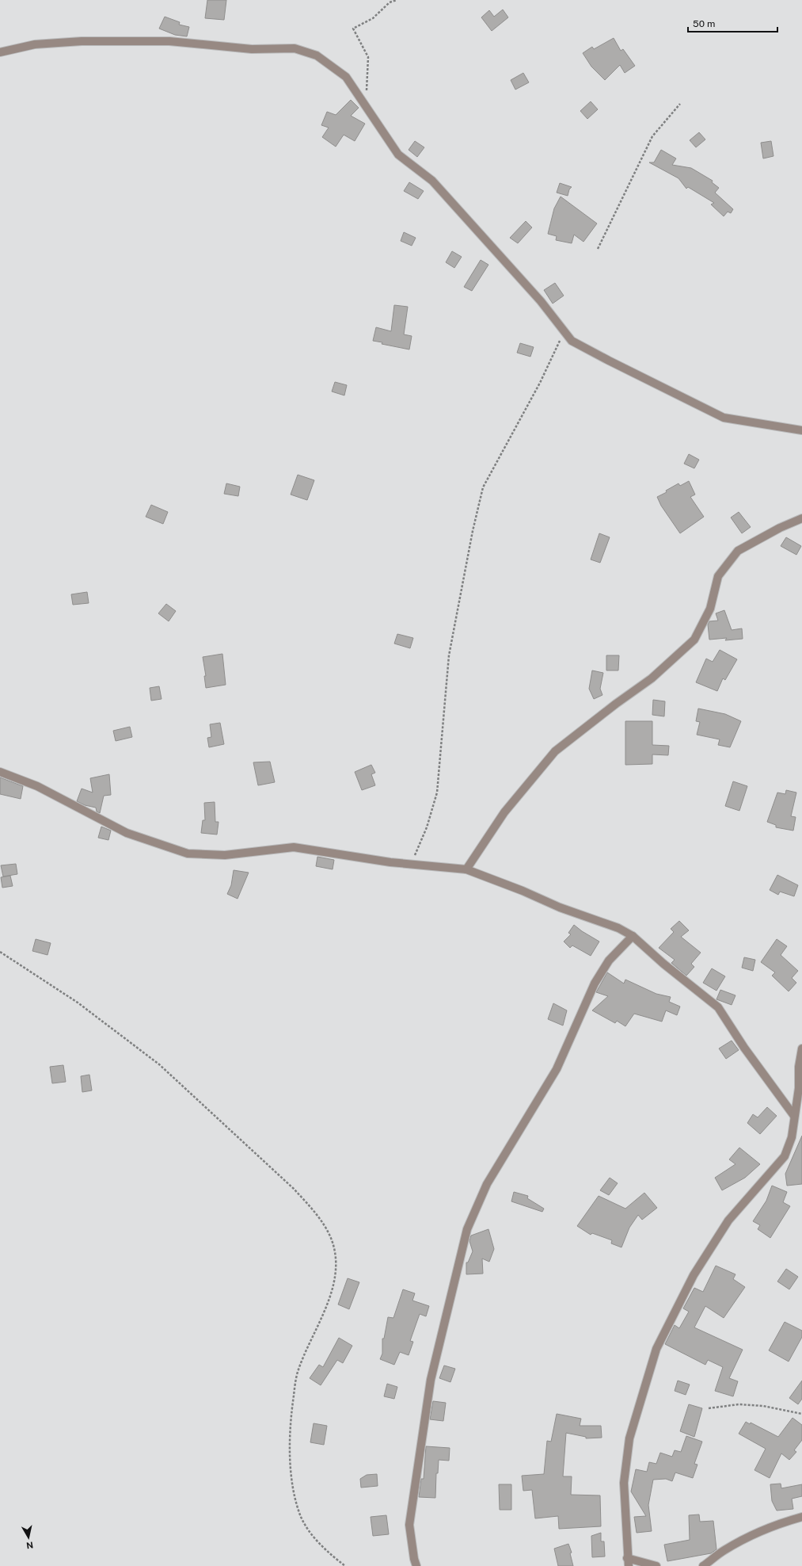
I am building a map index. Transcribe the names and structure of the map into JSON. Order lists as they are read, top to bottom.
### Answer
{
  "scale_bar": "50 m",
  "north": "bottom"
}
